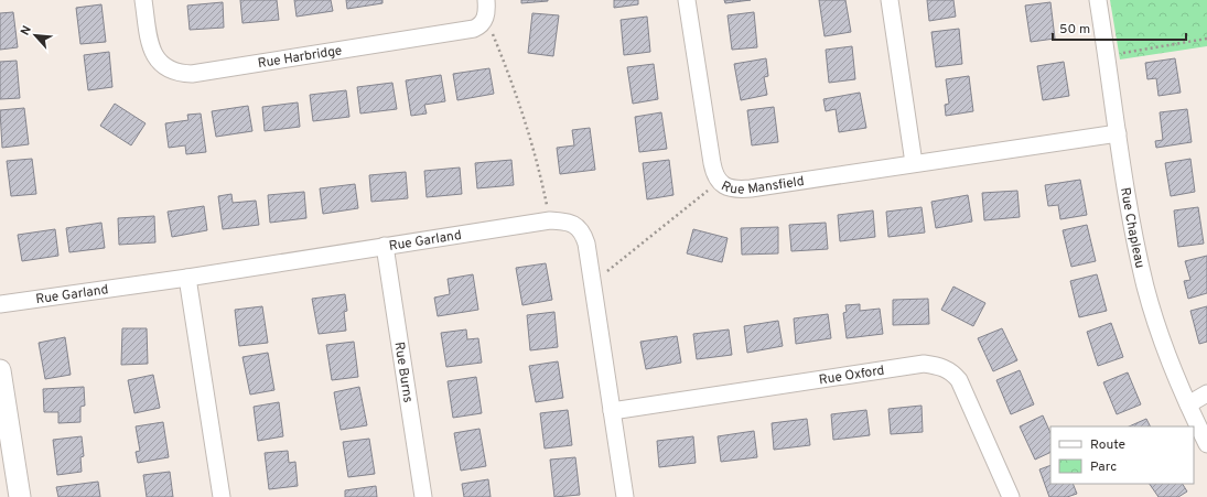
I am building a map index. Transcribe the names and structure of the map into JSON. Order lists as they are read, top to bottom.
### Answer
{
  "streets": {
    "street": [
      "Rue Harbridge",
      "Rue Mansfield",
      "Rue Chapleau",
      "Rue Garland",
      "Rue Burns",
      "Rue Oxford"
    ]
  },
  "crossings": [
    ["Rue Mansfield", "Rue Chapleau"],
    ["Rue Garland", "Rue Burns"],
    ["Rue Garland", "Rue Oxford"]
  ],
  "legend": ["Route", "Parc"],
  "scale_bar": "50 m",
  "north": "top left"
}
